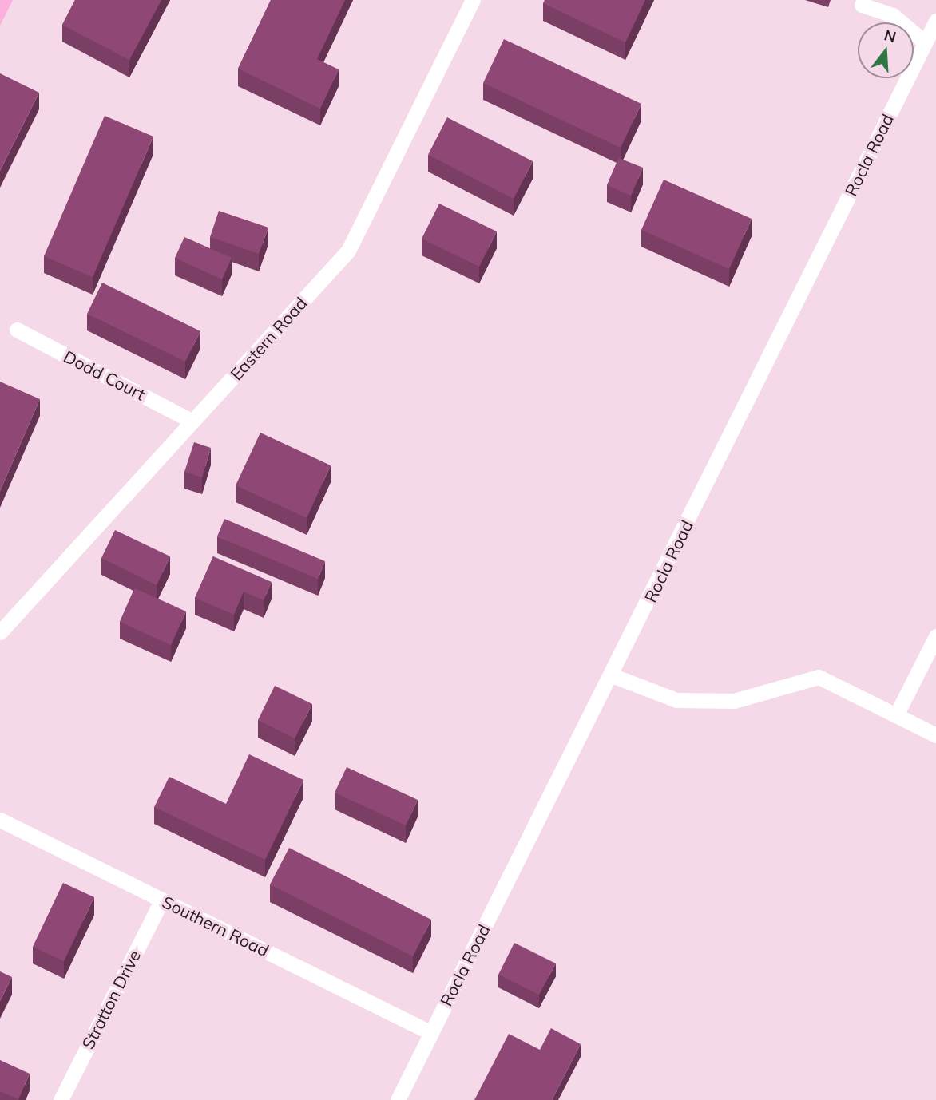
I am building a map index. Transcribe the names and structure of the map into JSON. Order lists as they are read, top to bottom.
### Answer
{
  "streets": {
    "street": [
      "Rocla Road",
      "Eastern Road",
      "Dodd Court",
      "Southern Road",
      "Stratton Drive"
    ]
  },
  "crossings": [
    ["Rocla Road", "Southern Road"],
    ["Eastern Road", "Dodd Court"],
    ["Southern Road", "Stratton Drive"]
  ],
  "north": "top"
}
